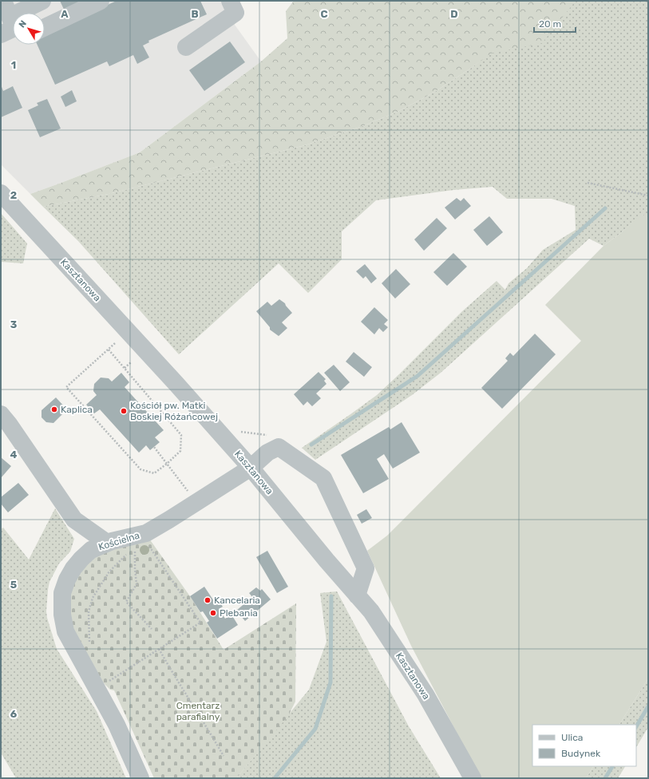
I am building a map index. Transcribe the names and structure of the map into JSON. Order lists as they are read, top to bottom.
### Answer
{
  "streets": {
    "street": ["Kasztanowa", "Kościelna"]
  },
  "crossings": [
    ["Kasztanowa", "Kościelna"]
  ],
  "parks": ["Cmentarz parafialny"],
  "places": [
    "Kaplica",
    "Kościół pw. Matki Boskiej Różańcowej",
    "Kancelaria",
    "Plebania"
  ],
  "legend": ["Ulica", "Budynek"],
  "scale_bar": "20 m",
  "north": "top left",
  "grid": {
    "columns": [
      "A",
      "B",
      "C",
      "D"
    ],
    "rows": [
      "1",
      "2",
      "3",
      "4",
      "5",
      "6"
    ]
  }
}
